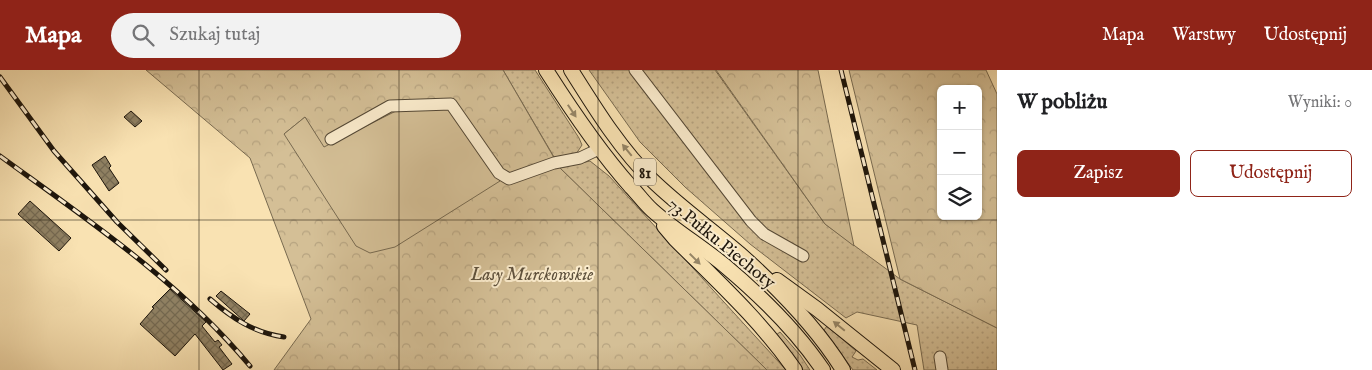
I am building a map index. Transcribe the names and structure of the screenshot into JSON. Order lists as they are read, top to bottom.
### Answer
{
  "streets": {
    "main road": ["81", "73 Pułku Piechoty"]
  },
  "parks": ["Lasy Murckowskie"],
  "page": {
    "header": "Mapa",
    "search": "Szukaj tutaj",
    "nav": ["Mapa", "Warstwy", "Udostępnij"],
    "heading": ["W pobliżu", "Wyniki: 0"],
    "map_buttons": ["+", "−"],
    "buttons": ["Zapisz", "Udostępnij"]
  }
}
